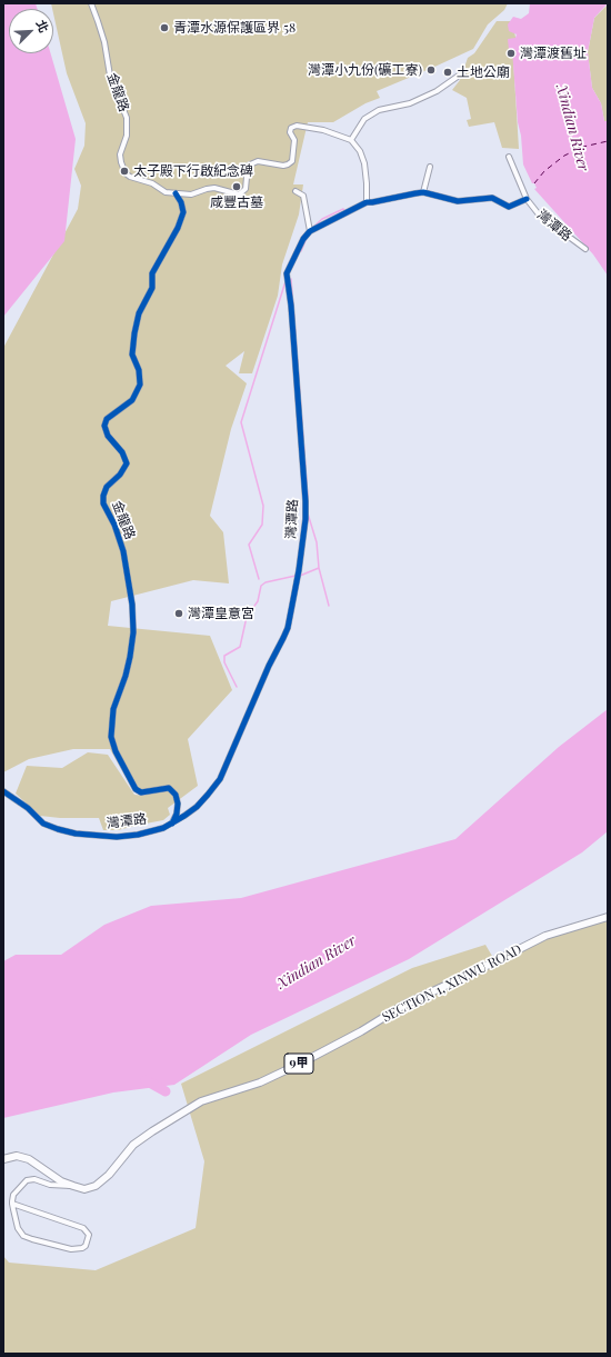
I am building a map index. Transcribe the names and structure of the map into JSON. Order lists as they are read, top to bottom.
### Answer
{
  "streets": {
    "main road": ["SECTION 1, XINWU ROAD", "9甲"],
    "street": ["金龍路", "灣潭路"]
  },
  "crossings": [
    ["金龍路", "灣潭路"]
  ],
  "water": ["Xindian River"],
  "places": [
    "青潭水源保護區界 58",
    "灣潭渡舊址",
    "灣潭小九份(礦工寮)",
    "土地公廟",
    "太子殿下行啟紀念碑",
    "咸豐古墓",
    "灣潭皇意宮"
  ],
  "north": "top right"
}
